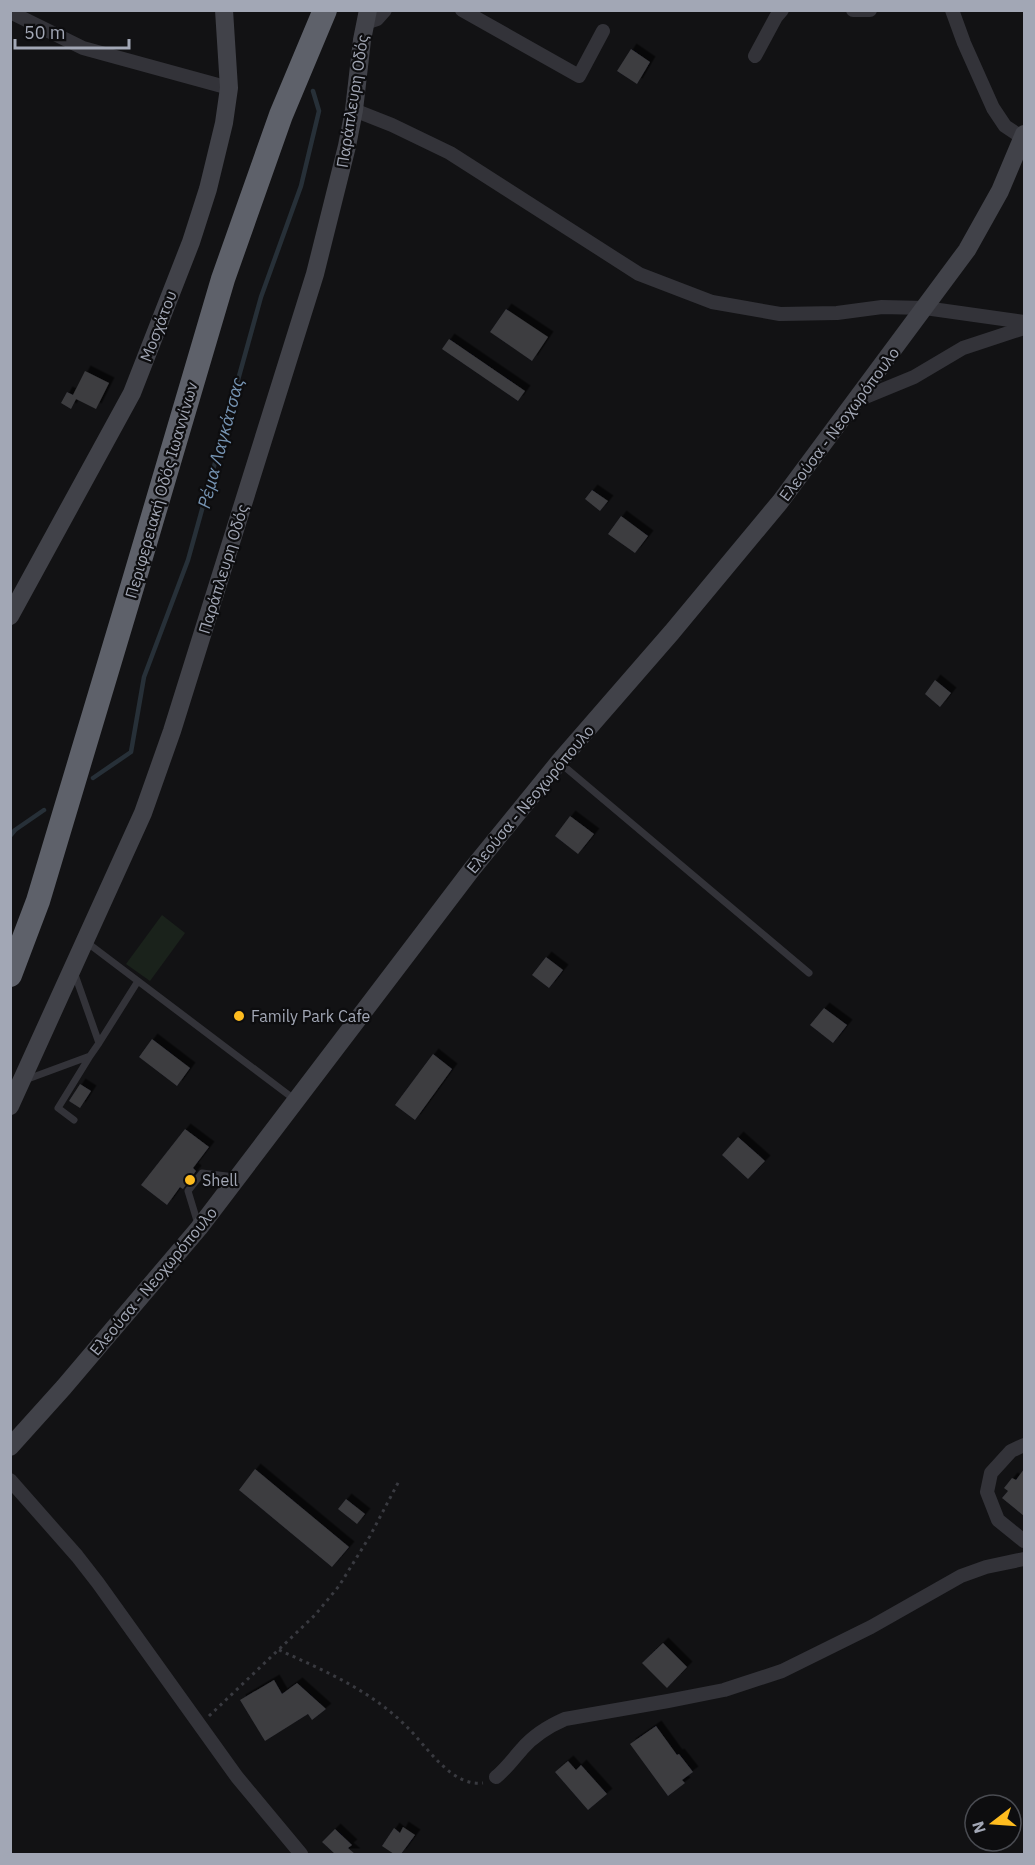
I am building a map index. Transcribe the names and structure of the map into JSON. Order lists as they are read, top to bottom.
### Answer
{
  "streets": {
    "highway": ["Περιφερειακή Οδός Ιωαννίνων"],
    "street": ["Παράπλευρη Οδός", "Μοσχάτου", "Ελεούσα - Νεοχωρόπουλο"]
  },
  "water": ["Ρέμα Λαγκάτσας"],
  "places": ["Family Park Cafe", "Shell"],
  "scale_bar": "50 m",
  "north": "left"
}
